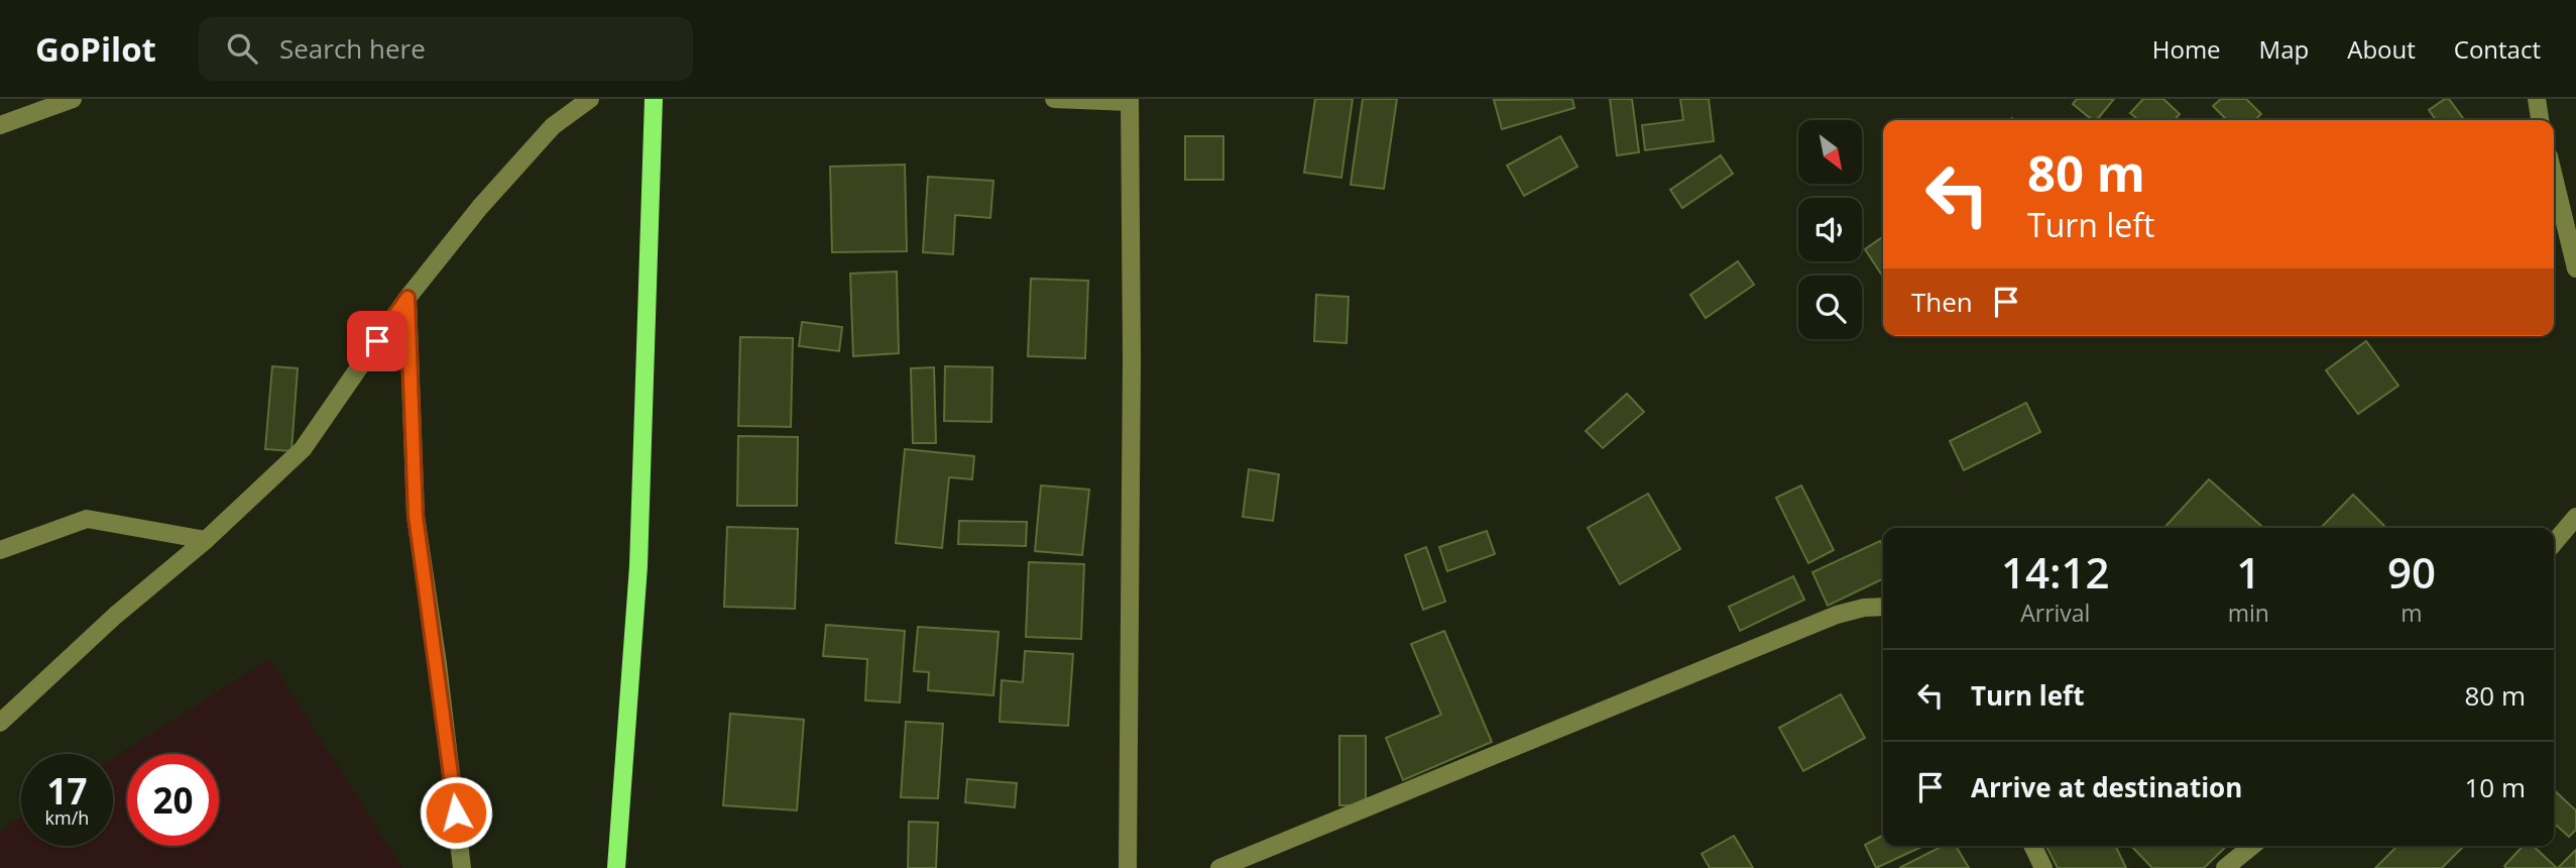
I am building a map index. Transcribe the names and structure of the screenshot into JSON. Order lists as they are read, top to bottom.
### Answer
{
  "north": "bottom right",
  "page": {
    "header": "GoPilot",
    "search": "Search here",
    "nav": [
      "Home",
      "Map",
      "About",
      "Contact"
    ],
    "turn": ["80 m", "Turn left"],
    "then": "Then",
    "eta": [
      "14:12",
      "Arrival",
      "1",
      "min",
      "90",
      "m"
    ],
    "list": [
      {
        "name": "Turn left",
        "value": "80 m"
      },
      {
        "name": "Arrive at destination",
        "value": "10 m"
      }
    ],
    "speed": "17 km/h",
    "limit": "20"
  }
}
